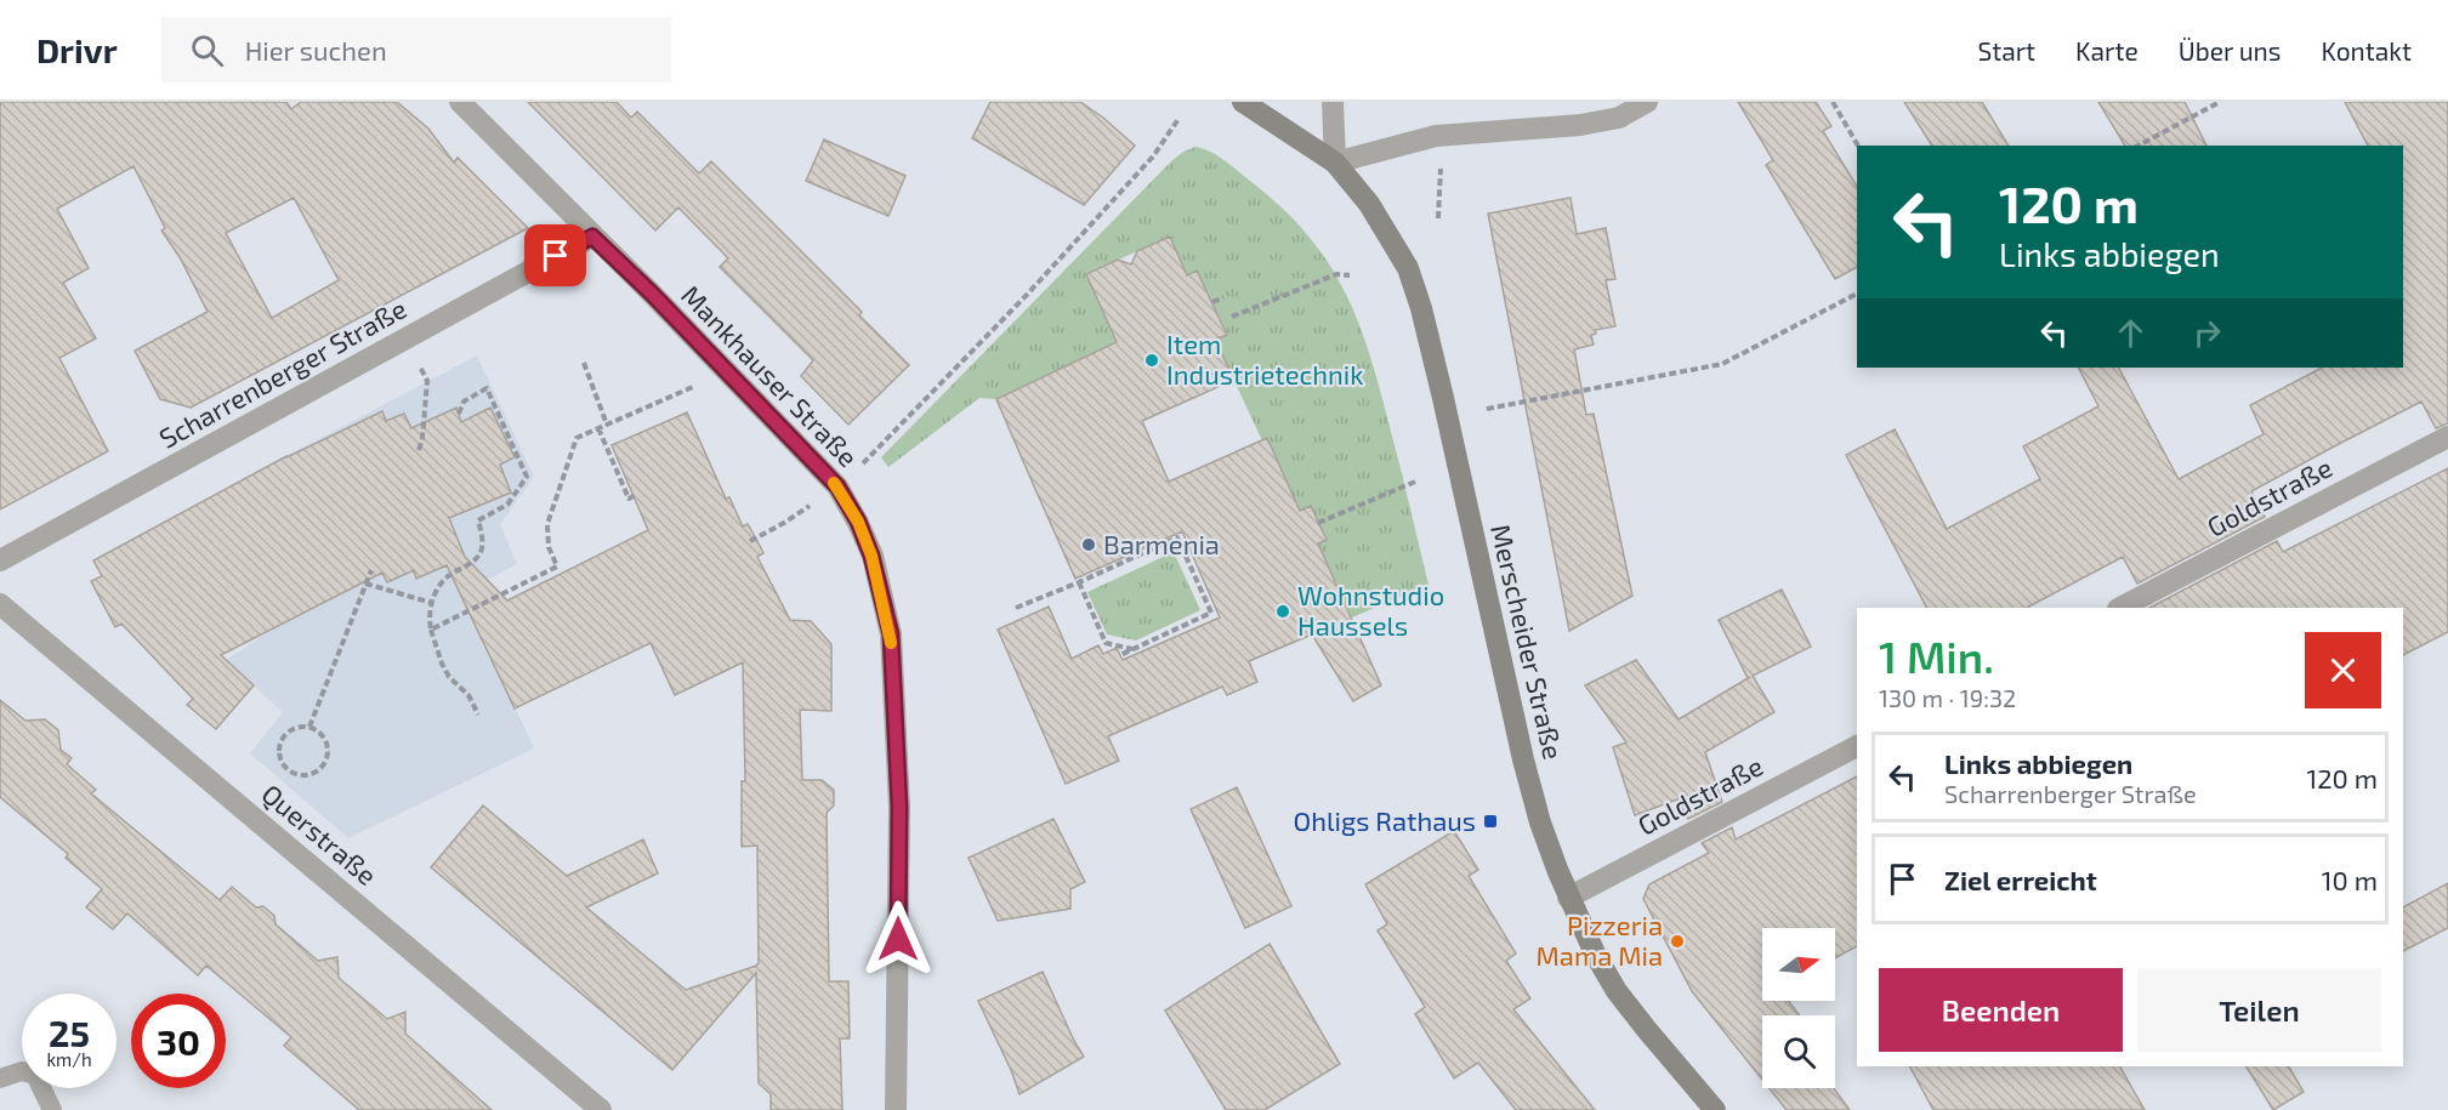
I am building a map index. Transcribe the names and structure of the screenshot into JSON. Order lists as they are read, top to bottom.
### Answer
{
  "streets": {
    "main road": ["Merscheider Straße"],
    "street": [
      "Scharrenberger Straße",
      "Mankhauser Straße",
      "Goldstraße",
      "Querstraße"
    ]
  },
  "crossings": [
    ["Scharrenberger Straße", "Mankhauser Straße"],
    ["Goldstraße", "Merscheider Straße"]
  ],
  "places": {
    "other": [
      "Item Industrietechnik",
      "Barmenia",
      "Wohnstudio Haussels",
      "Pizzeria Mama Mia"
    ],
    "transit": ["Ohligs Rathaus"]
  },
  "north": "right",
  "page": {
    "header": "Drivr",
    "search": "Hier suchen",
    "nav": [
      "Start",
      "Karte",
      "Über uns",
      "Kontakt"
    ],
    "turn": ["120 m", "Links abbiegen"],
    "heading": ["1 Min.", "130 m · 19:32"],
    "list": [
      {
        "name": "Links abbiegen",
        "note": "Scharrenberger Straße",
        "value": "120 m"
      },
      {
        "name": "Ziel erreicht",
        "value": "10 m"
      }
    ],
    "buttons": ["Beenden", "Teilen"],
    "speed": "25 km/h",
    "limit": "30"
  }
}
